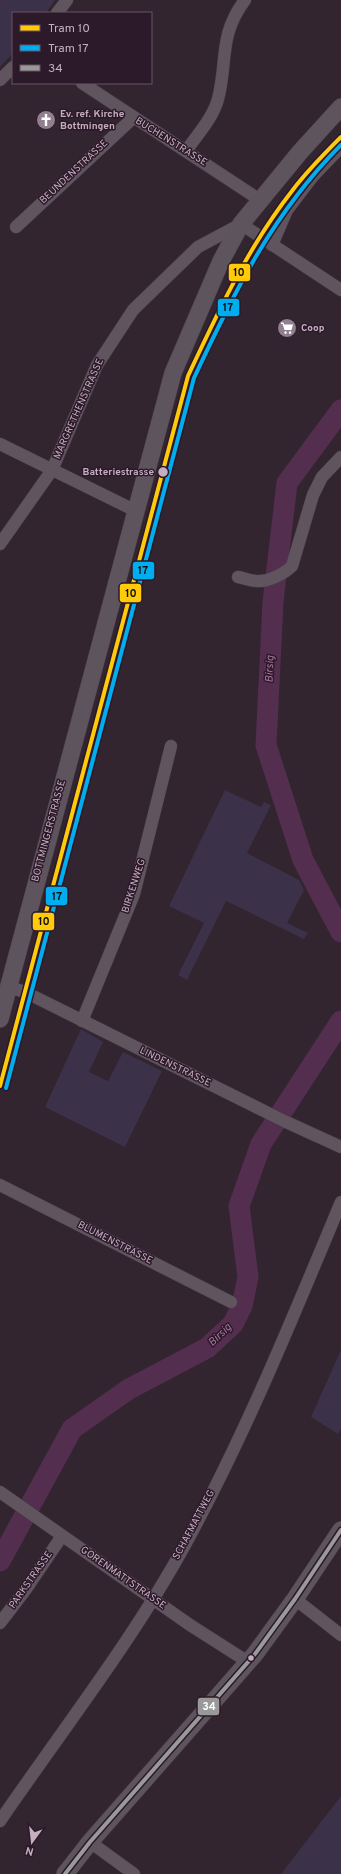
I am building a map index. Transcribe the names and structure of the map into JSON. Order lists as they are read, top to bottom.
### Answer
{
  "streets": {
    "main road": ["BOTTMINGERSTRASSE"],
    "street": [
      "BUCHENSTRASSE",
      "BEUNDENSTRASSE",
      "MARGRETHENSTRASSE",
      "BIRKENWEG",
      "LINDENSTRASSE",
      "BLUMENSTRASSE",
      "SCHAFMATTWEG",
      "GORENMATTSTRASSE",
      "PARKSTRASSE"
    ]
  },
  "crossings": [
    ["BUCHENSTRASSE", "BEUNDENSTRASSE"],
    ["BUCHENSTRASSE", "BOTTMINGERSTRASSE"],
    ["MARGRETHENSTRASSE", "BOTTMINGERSTRASSE"],
    ["BOTTMINGERSTRASSE", "LINDENSTRASSE"],
    ["BIRKENWEG", "LINDENSTRASSE"],
    ["SCHAFMATTWEG", "GORENMATTSTRASSE"],
    ["GORENMATTSTRASSE", "PARKSTRASSE"]
  ],
  "water": ["Birsig"],
  "places": {
    "church": ["Ev. ref. Kirche Bottmingen"],
    "supermarket": ["Coop"],
    "other": ["Batteriestrasse"]
  },
  "lines": ["tram line 10", "tram line 17", "transit line 34"],
  "legend": ["Tram 10", "Tram 17", "34"],
  "north": "bottom"
}
